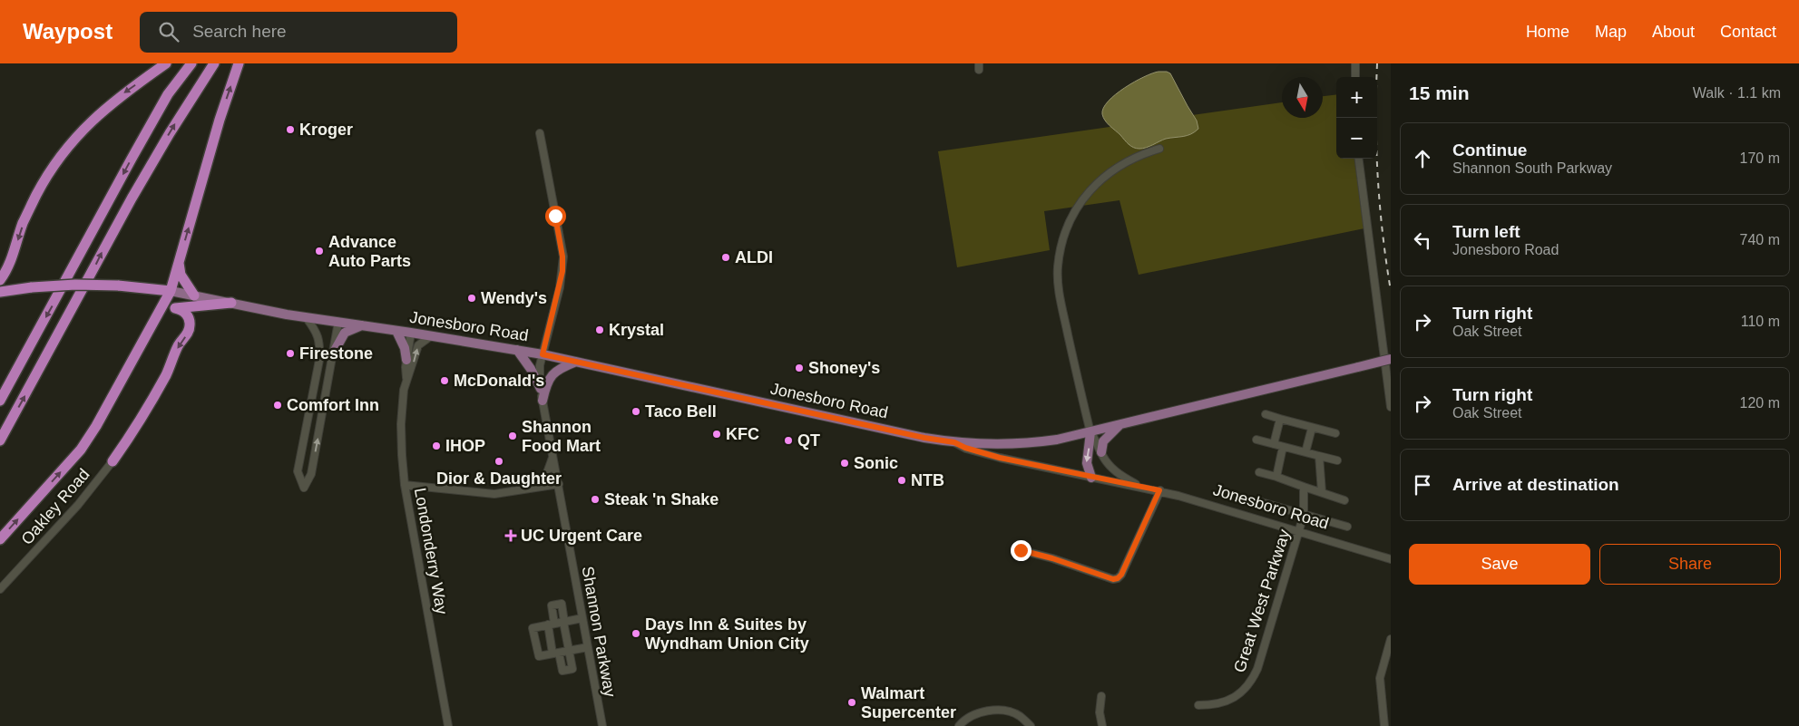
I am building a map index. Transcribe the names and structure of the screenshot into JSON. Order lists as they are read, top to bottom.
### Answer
{
  "streets": {
    "highway": ["Jonesboro Road"],
    "street": [
      "Oakley Road",
      "Londonderry Way",
      "Great West Parkway",
      "Shannon Parkway"
    ]
  },
  "crossings": [
    ["Jonesboro Road", "Londonderry Way"],
    ["Jonesboro Road", "Great West Parkway"],
    ["Jonesboro Road", "Shannon Parkway"]
  ],
  "places": {
    "other": [
      "Kroger",
      "Advance Auto Parts",
      "ALDI",
      "Wendy's",
      "Krystal",
      "Firestone",
      "Shoney's",
      "McDonald's",
      "Comfort Inn",
      "Taco Bell",
      "KFC",
      "Shannon Food Mart",
      "QT",
      "IHOP",
      "Dior & Daughter",
      "Sonic",
      "NTB",
      "Steak 'n Shake",
      "Days Inn & Suites by Wyndham Union City",
      "Walmart Supercenter"
    ],
    "health": ["UC Urgent Care"]
  },
  "north": "bottom",
  "page": {
    "header": "Waypost",
    "search": "Search here",
    "nav": [
      "Home",
      "Map",
      "About",
      "Contact"
    ],
    "heading": ["15 min", "Walk · 1.1 km"],
    "map_buttons": ["+", "−"],
    "list": [
      ["Continue", "Shannon South Parkway", "170 m"],
      ["Turn left", "Jonesboro Road", "740 m"],
      ["Turn right", "Oak Street", "110 m"],
      ["Turn right", "Oak Street", "120 m"],
      "Arrive at destination"
    ],
    "buttons": ["Save", "Share"]
  }
}
